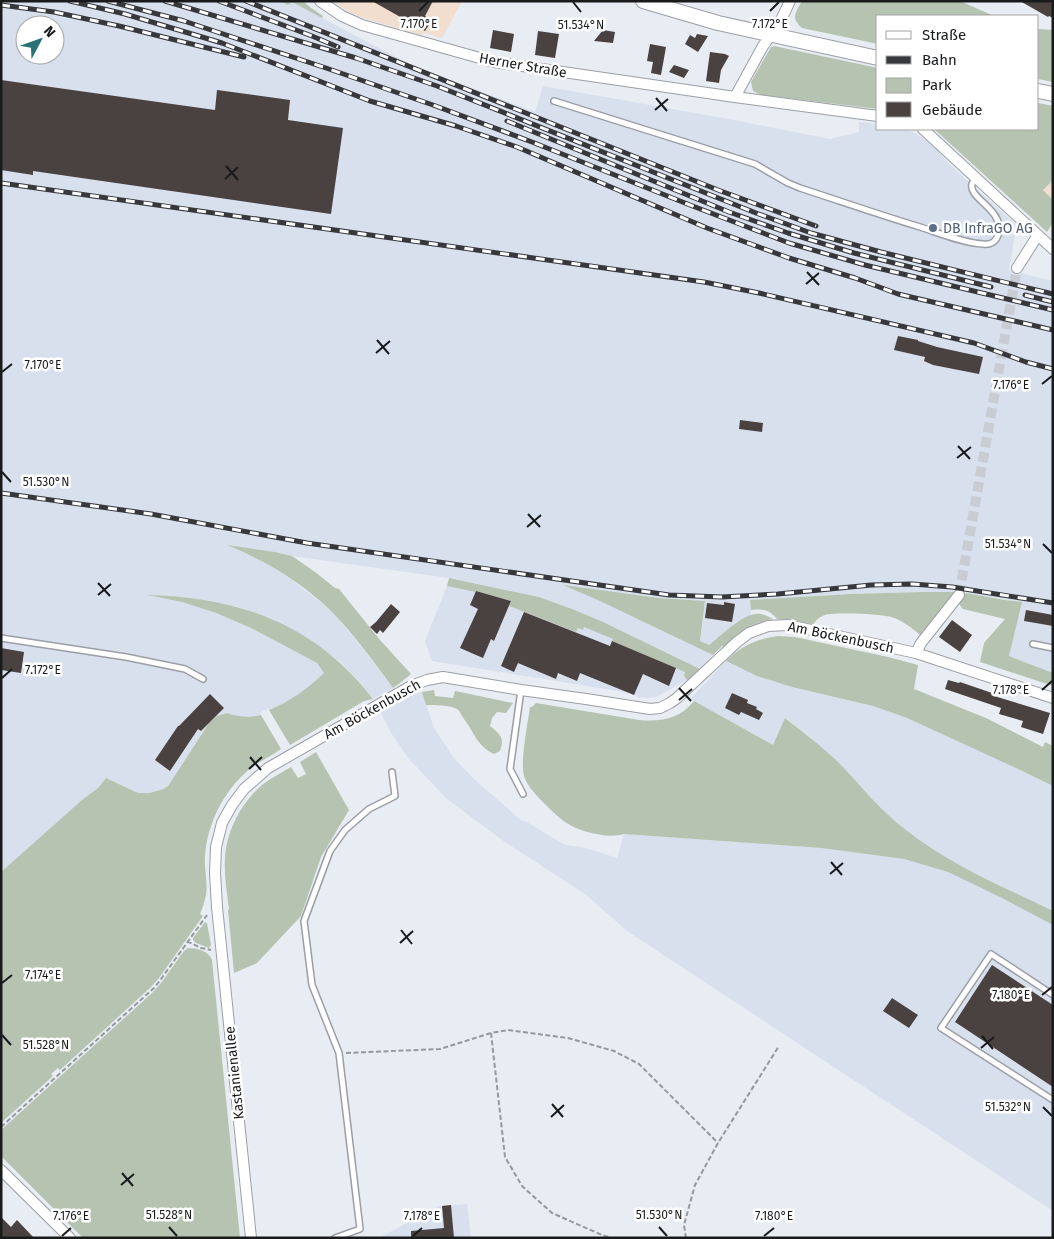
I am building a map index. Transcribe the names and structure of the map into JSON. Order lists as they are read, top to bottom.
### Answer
{
  "streets": {
    "street": ["Herner Straße", "Am Böckenbusch", "Kastanienallee"]
  },
  "crossings": [
    ["Am Böckenbusch", "Kastanienallee"]
  ],
  "places": ["DB InfraGO AG"],
  "legend": [
    "Straße",
    "Bahn",
    "Park",
    "Gebäude"
  ],
  "north": "top right",
  "coordinates": [
    "7.170°E",
    "7.172°E",
    "51.534°N",
    "7.176°E",
    "51.530°N",
    "7.178°E",
    "7.174°E",
    "7.180°E",
    "51.528°N",
    "51.532°N"
  ]
}
